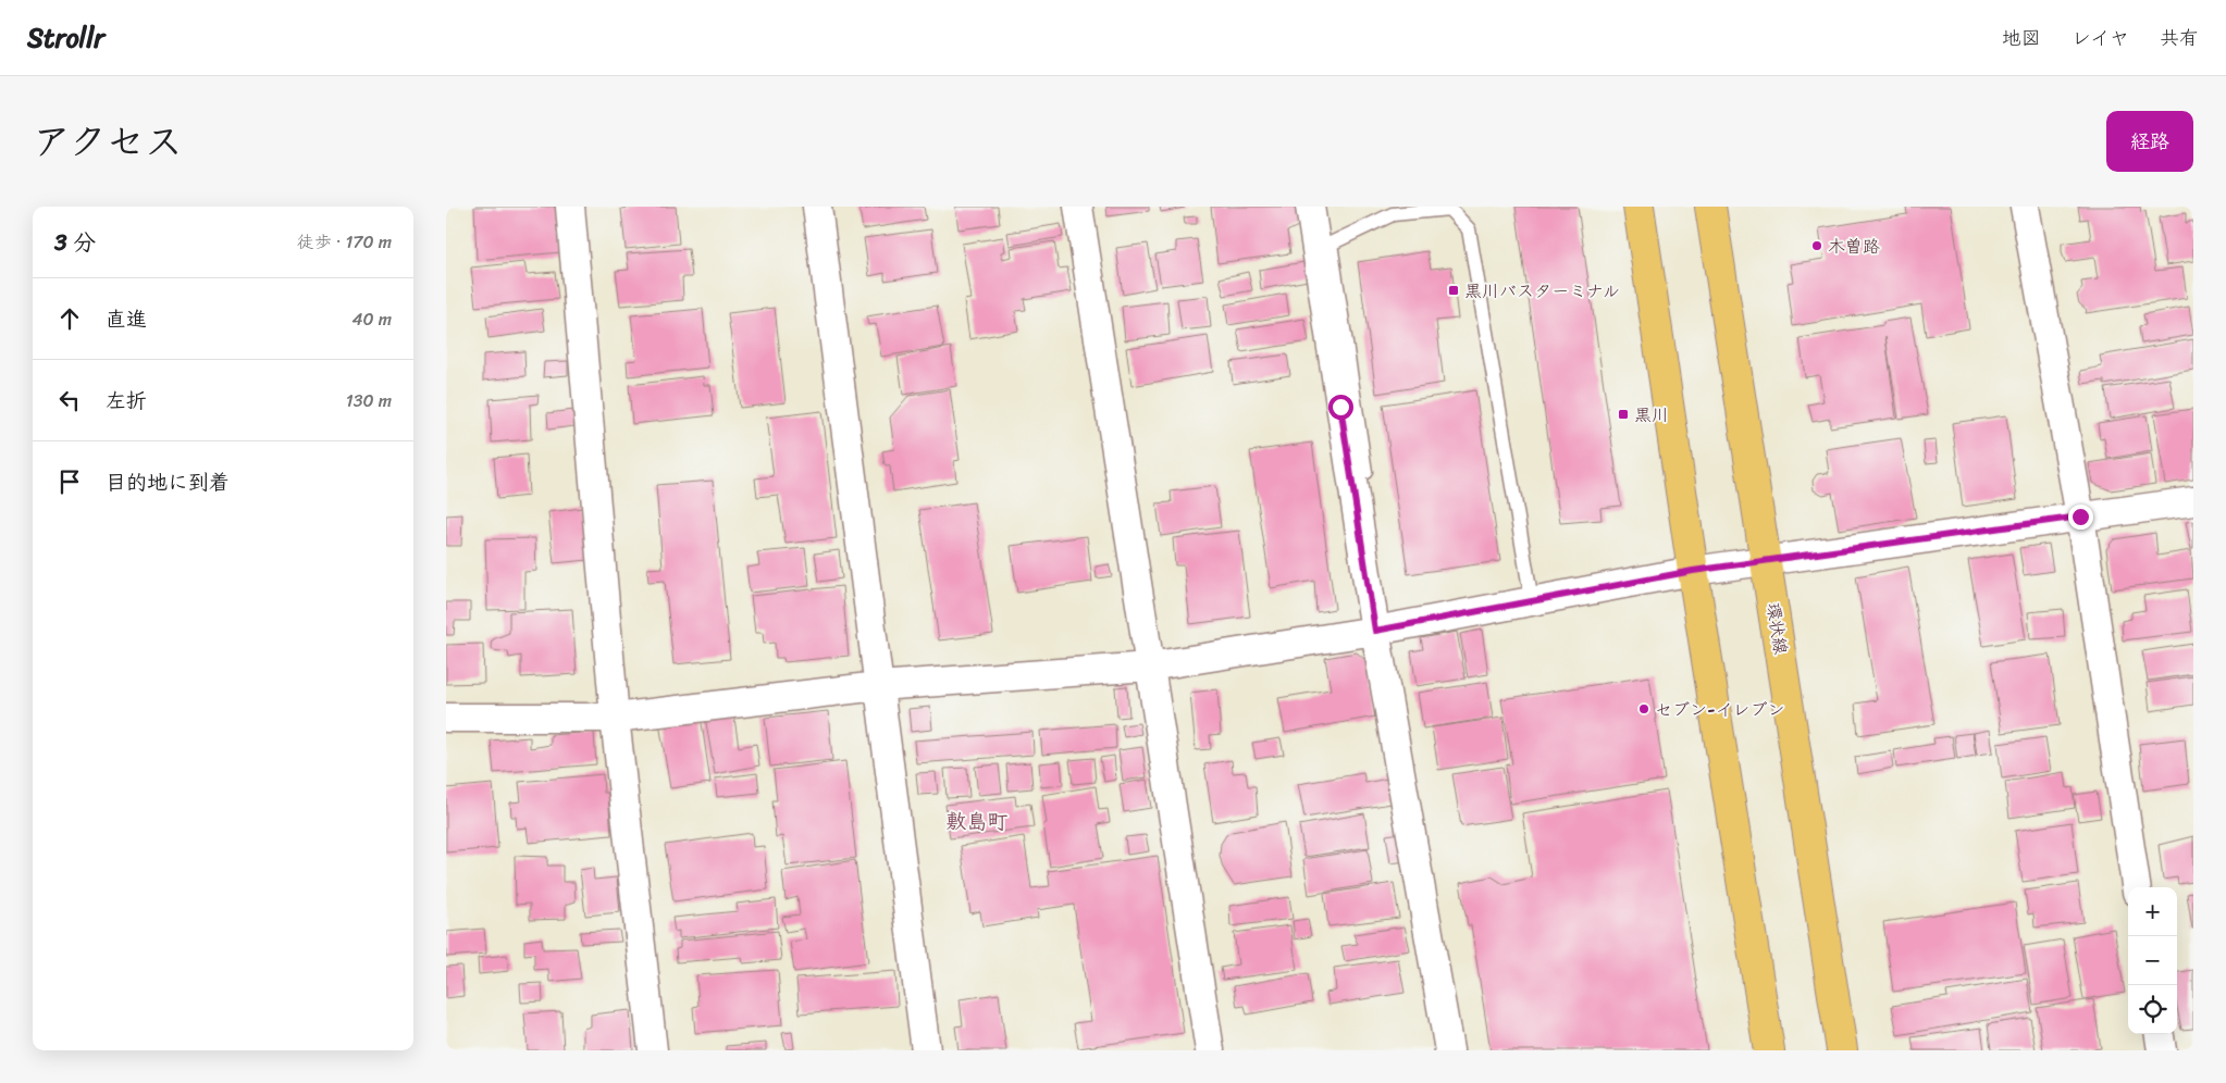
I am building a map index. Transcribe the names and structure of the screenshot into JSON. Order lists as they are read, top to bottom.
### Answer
{
  "streets": {
    "main road": ["環状線"]
  },
  "districts": ["敷島町"],
  "places": {
    "other": ["木曽路", "セブン-イレブン"],
    "transit": ["黒川バスターミナル", "黒川"]
  },
  "page": {
    "header": "Strollr",
    "nav": ["地図", "レイヤ", "共有"],
    "title": "アクセス",
    "buttons": "経路",
    "heading": ["3 分", "徒歩 · 170 m"],
    "list": [
      ["直進", "40 m"],
      ["左折", "130 m"],
      "目的地に到着"
    ],
    "map_buttons": ["+", "−"]
  }
}
